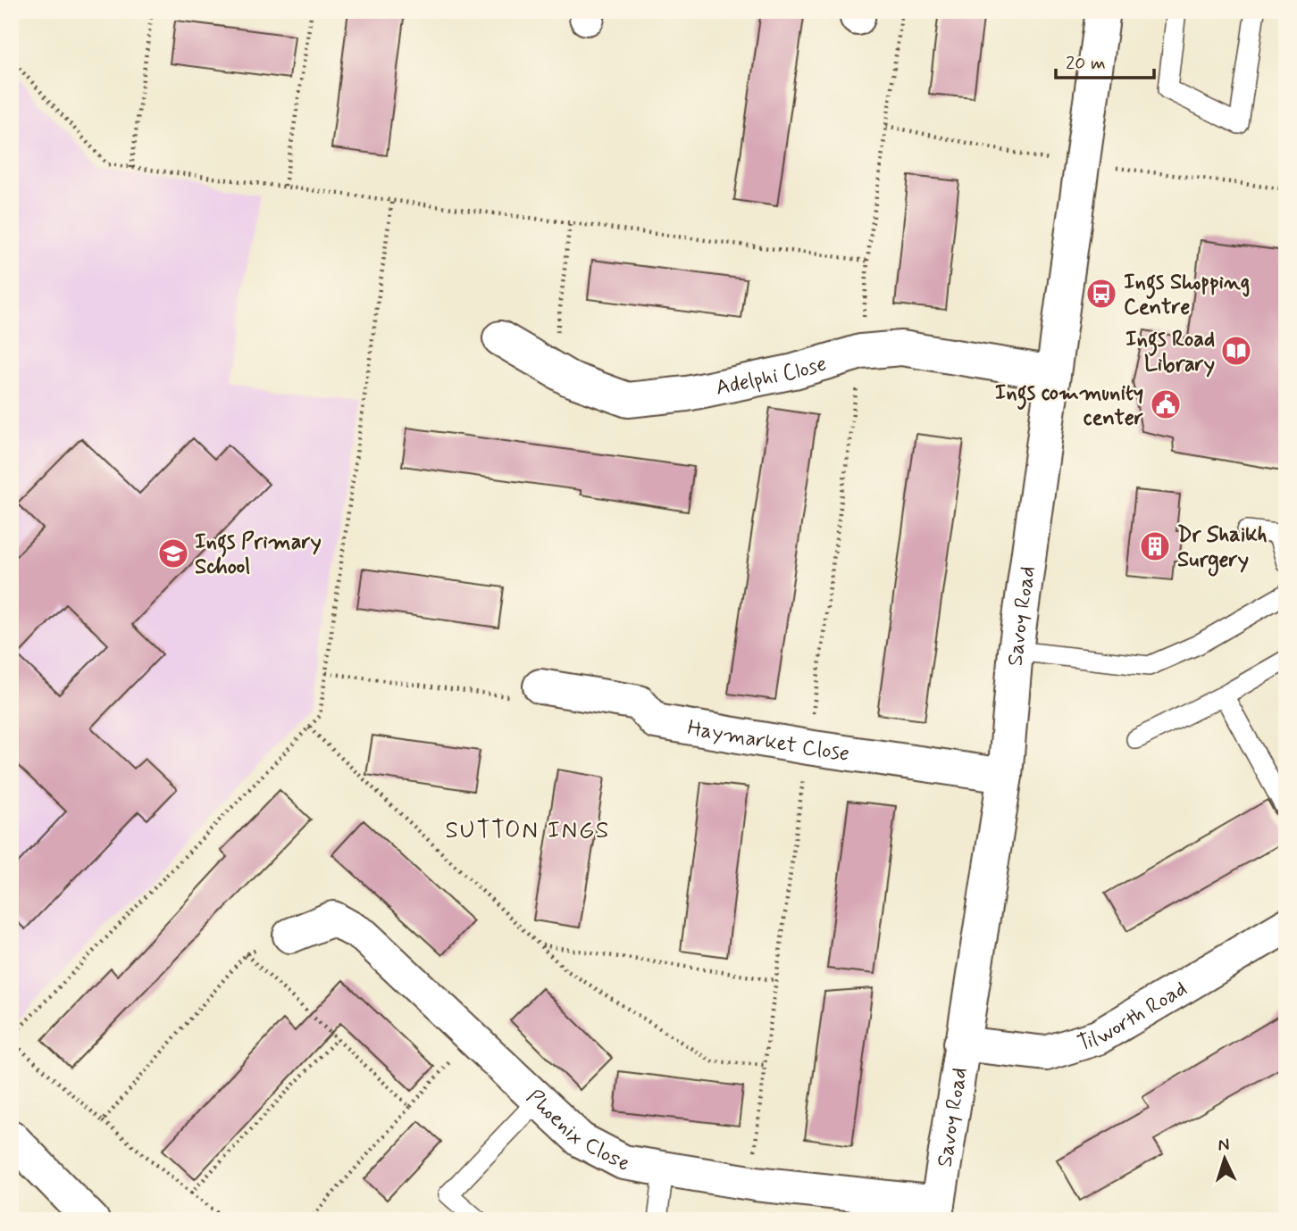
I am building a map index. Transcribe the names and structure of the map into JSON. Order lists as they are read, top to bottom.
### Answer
{
  "streets": {
    "street": [
      "Adelphi Close",
      "Savoy Road",
      "Haymarket Close",
      "Tilworth Road",
      "Phoenix Close"
    ]
  },
  "crossings": [
    ["Adelphi Close", "Savoy Road"],
    ["Savoy Road", "Haymarket Close"],
    ["Savoy Road", "Tilworth Road"],
    ["Savoy Road", "Phoenix Close"]
  ],
  "districts": ["SUTTON INGS"],
  "places": {
    "bus stop": ["Ings Shopping Centre"],
    "library": ["Ings Road Library"],
    "public building": ["Ings community center"],
    "building": ["Dr Shaikh Surgery"],
    "school or university": ["Ings Primary School"]
  },
  "scale_bar": "20 m",
  "north": "top"
}
